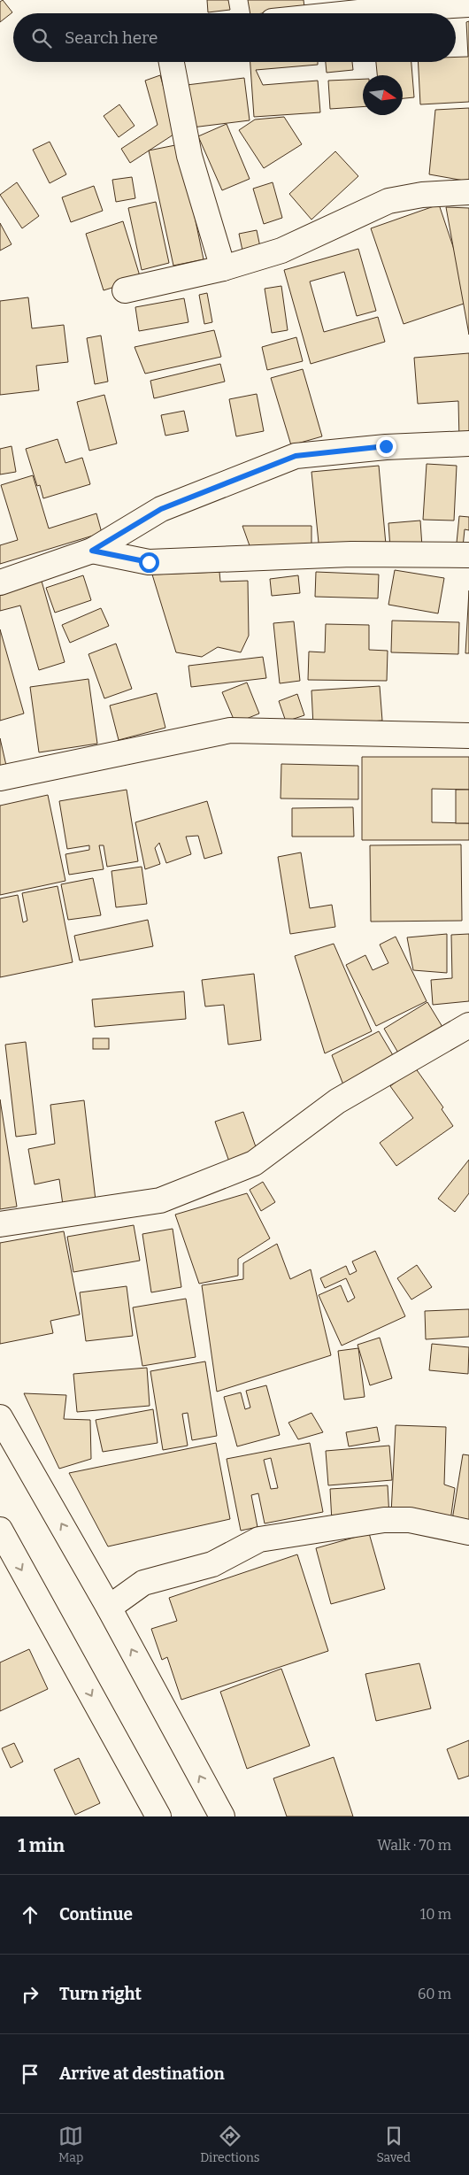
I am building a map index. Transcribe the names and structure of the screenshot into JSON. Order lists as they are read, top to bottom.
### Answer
{
  "north": "right",
  "page": {
    "search": "Search here",
    "heading": ["1 min", "Walk · 70 m"],
    "list": [
      ["Continue", "10 m"],
      ["Turn right", "60 m"],
      "Arrive at destination"
    ],
    "nav": ["Map", "Directions", "Saved"]
  }
}
